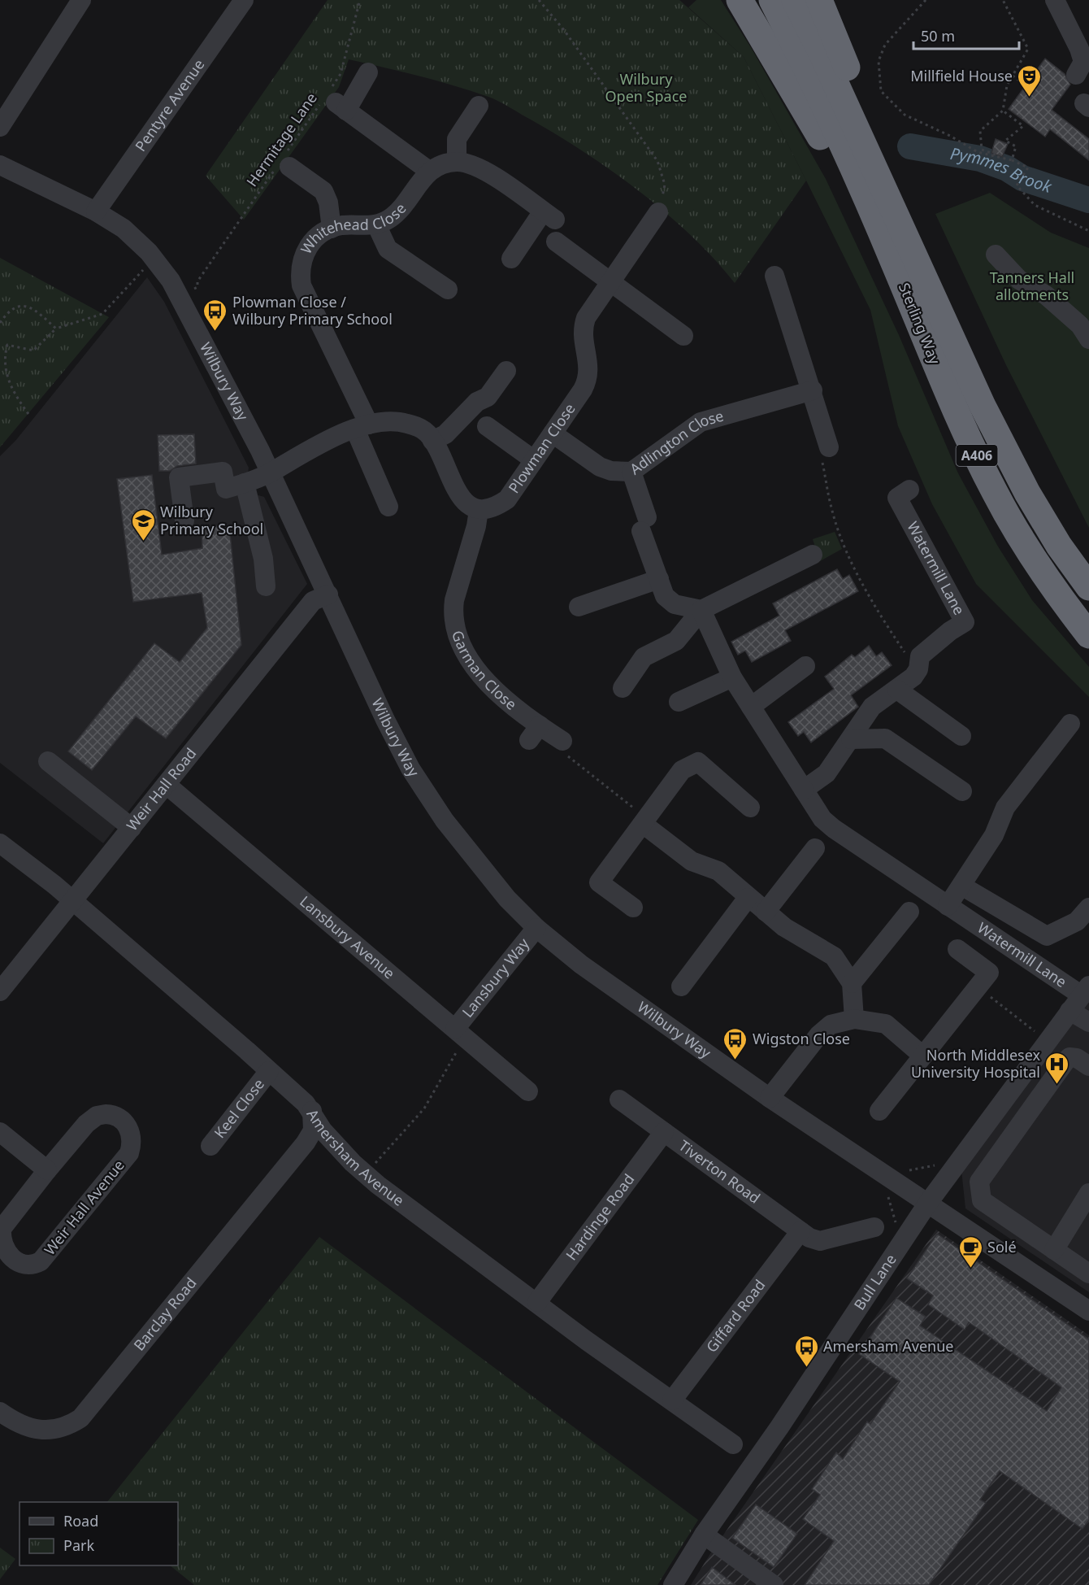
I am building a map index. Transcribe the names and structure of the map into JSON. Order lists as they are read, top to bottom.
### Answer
{
  "streets": {
    "highway": ["Sterling Way", "A406"],
    "street": [
      "Pentyre Avenue",
      "Whitehead Close",
      "Wilbury Way",
      "Adlington Close",
      "Plowman Close",
      "Watermill Lane",
      "Garman Close",
      "Weir Hall Road",
      "Lansbury Avenue",
      "Lansbury Way",
      "Keel Close",
      "Amersham Avenue",
      "Tiverton Road",
      "Weir Hall Avenue",
      "Hardinge Road",
      "Bull Lane",
      "Barclay Road",
      "Giffard Road"
    ],
    "path": ["Hermitage Lane"]
  },
  "crossings": [
    ["Pentyre Avenue", "Wilbury Way"],
    ["Sterling Way", "A406"],
    ["Wilbury Way", "Weir Hall Road"],
    ["Wilbury Way", "Lansbury Way"],
    ["Wilbury Way", "Bull Lane"],
    ["Adlington Close", "Plowman Close"],
    ["Plowman Close", "Garman Close"],
    ["Watermill Lane", "Bull Lane"],
    ["Weir Hall Road", "Lansbury Avenue"],
    ["Weir Hall Road", "Amersham Avenue"],
    ["Lansbury Avenue", "Lansbury Way"],
    ["Keel Close", "Amersham Avenue"],
    ["Amersham Avenue", "Hardinge Road"],
    ["Amersham Avenue", "Barclay Road"],
    ["Amersham Avenue", "Giffard Road"],
    ["Tiverton Road", "Hardinge Road"],
    ["Tiverton Road", "Giffard Road"]
  ],
  "water": ["Pymmes Brook"],
  "parks": ["Wilbury Open Space", "Tanners Hall allotments"],
  "places": {
    "theatre": ["Millfield House"],
    "bus stop": ["Plowman Close / Wilbury Primary School", "Wigston Close", "Amersham Avenue"],
    "school or university": ["Wilbury Primary School"],
    "hospital": ["North Middlesex University Hospital"],
    "cafe": ["Solé"]
  },
  "legend": ["Road", "Park"],
  "scale_bar": "50 m"
}
